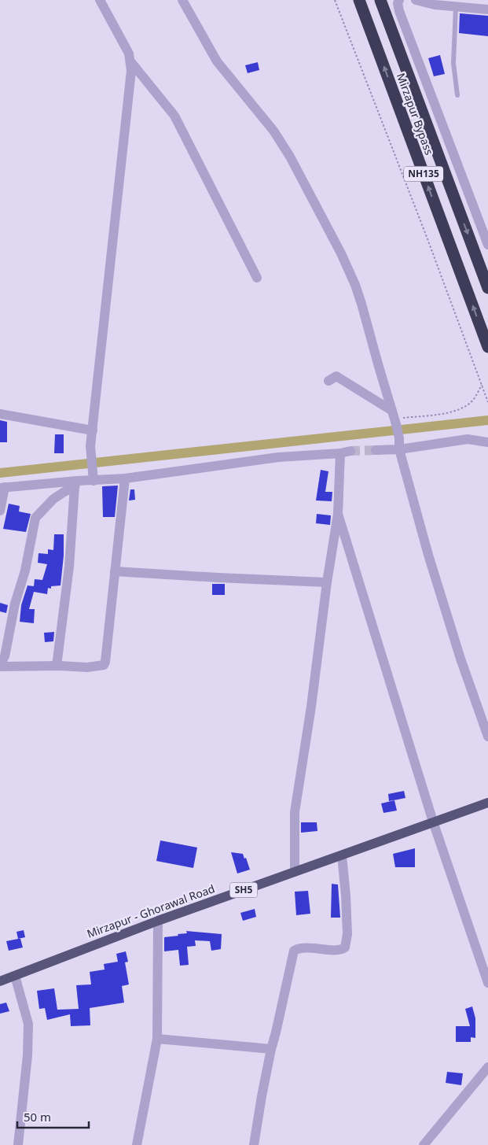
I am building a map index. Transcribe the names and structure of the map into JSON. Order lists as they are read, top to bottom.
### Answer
{
  "streets": {
    "highway": ["Mirzapur Bypass", "NH135"],
    "main road": ["SH5", "Mirzapur - Ghorawal Road"]
  },
  "scale_bar": "50 m"
}
